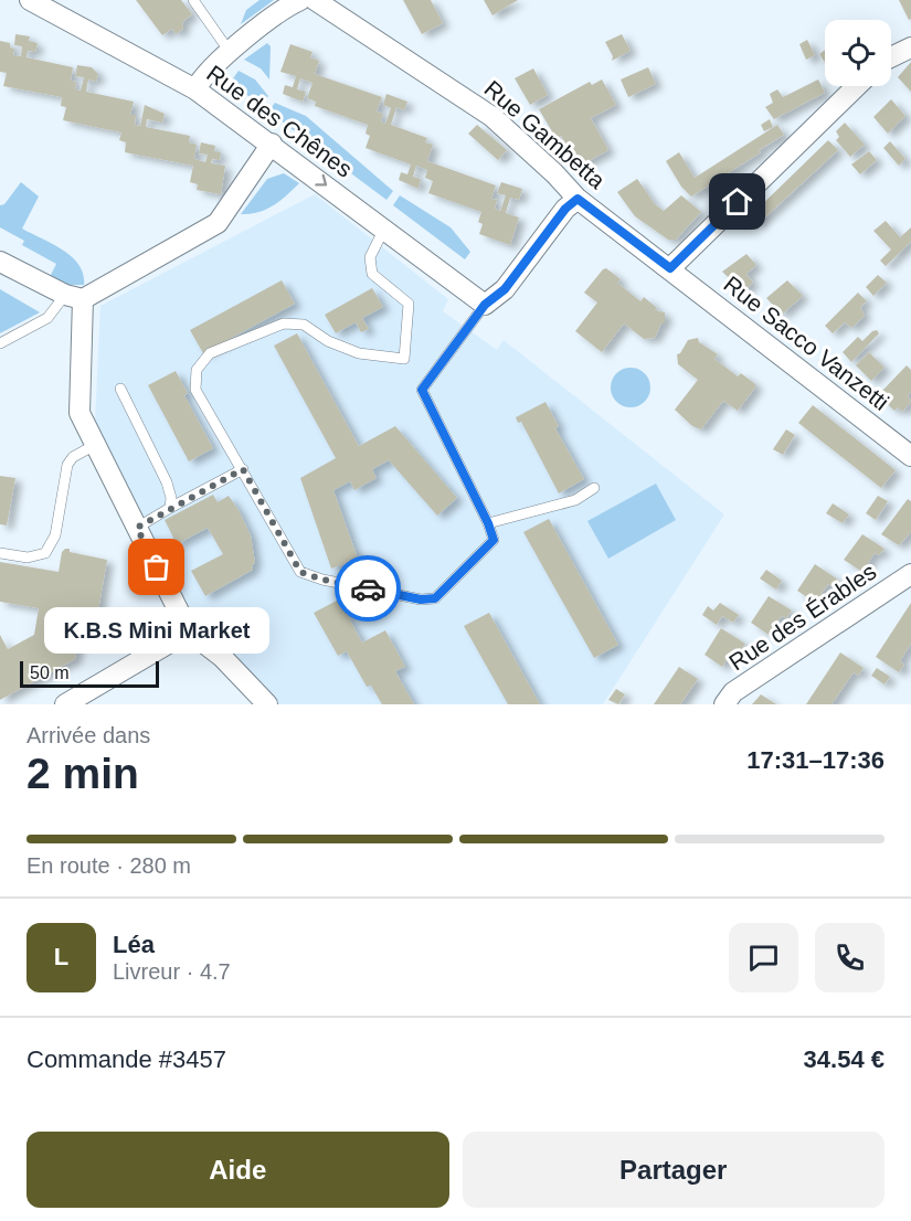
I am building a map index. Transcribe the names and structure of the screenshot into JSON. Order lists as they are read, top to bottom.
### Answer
{
  "streets": {
    "street": [
      "Rue des Chênes",
      "Rue Gambetta",
      "Rue Sacco Vanzetti",
      "Rue des Érables"
    ]
  },
  "crossings": [
    ["Rue Gambetta", "Rue Sacco Vanzetti"]
  ],
  "places": ["K.B.S Mini Market"],
  "scale_bar": "50 m",
  "page": {
    "bubble": "K.B.S Mini Market",
    "scale": "50 m",
    "heading": ["2 min", "Arrivée dans", "17:31–17:36"],
    "panel": [
      "Léa",
      "Livreur · 4.7",
      "Commande #3457",
      "34.54 €"
    ],
    "bar": "En route · 280 m",
    "round": "L",
    "buttons": ["Aide", "Partager"]
  }
}
